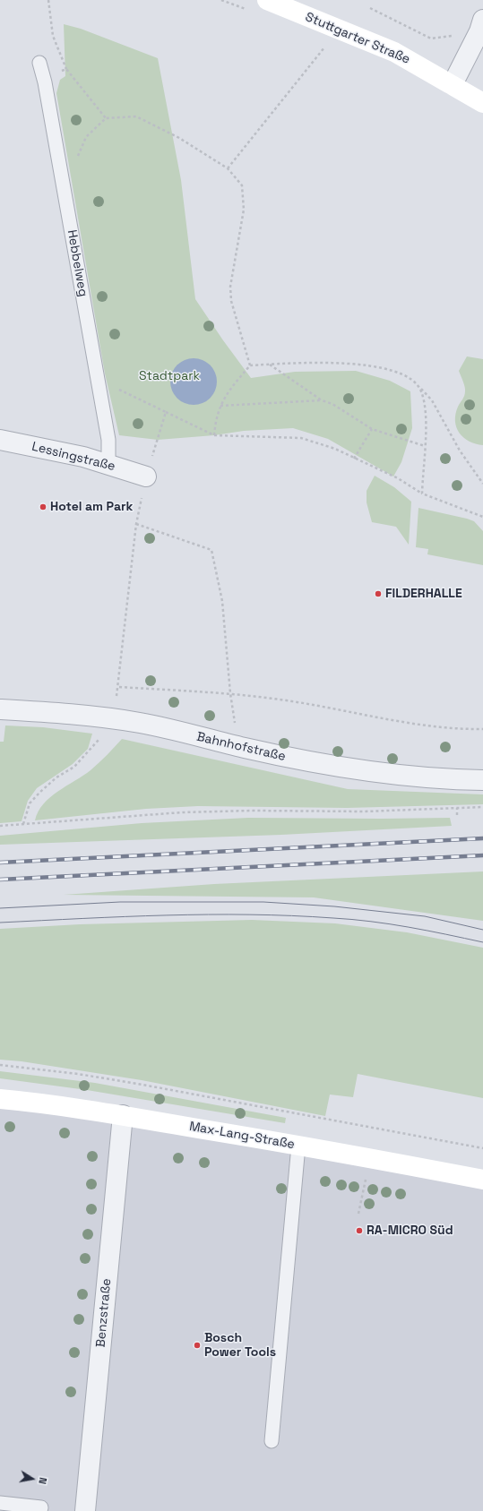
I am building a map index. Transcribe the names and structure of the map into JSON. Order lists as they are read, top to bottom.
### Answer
{
  "streets": {
    "main road": ["Stuttgarter Straße", "Max-Lang-Straße"],
    "street": ["Lessingstraße", "Bahnhofstraße", "Benzstraße"],
    "lane": ["Hebbelweg"]
  },
  "crossings": [
    ["Hebbelweg", "Lessingstraße"],
    ["Max-Lang-Straße", "Benzstraße"]
  ],
  "parks": ["Stadtpark"],
  "places": [
    "Hotel am Park",
    "FILDERHALLE",
    "RA-MICRO Süd",
    "Bosch Power Tools"
  ],
  "north": "right"
}
